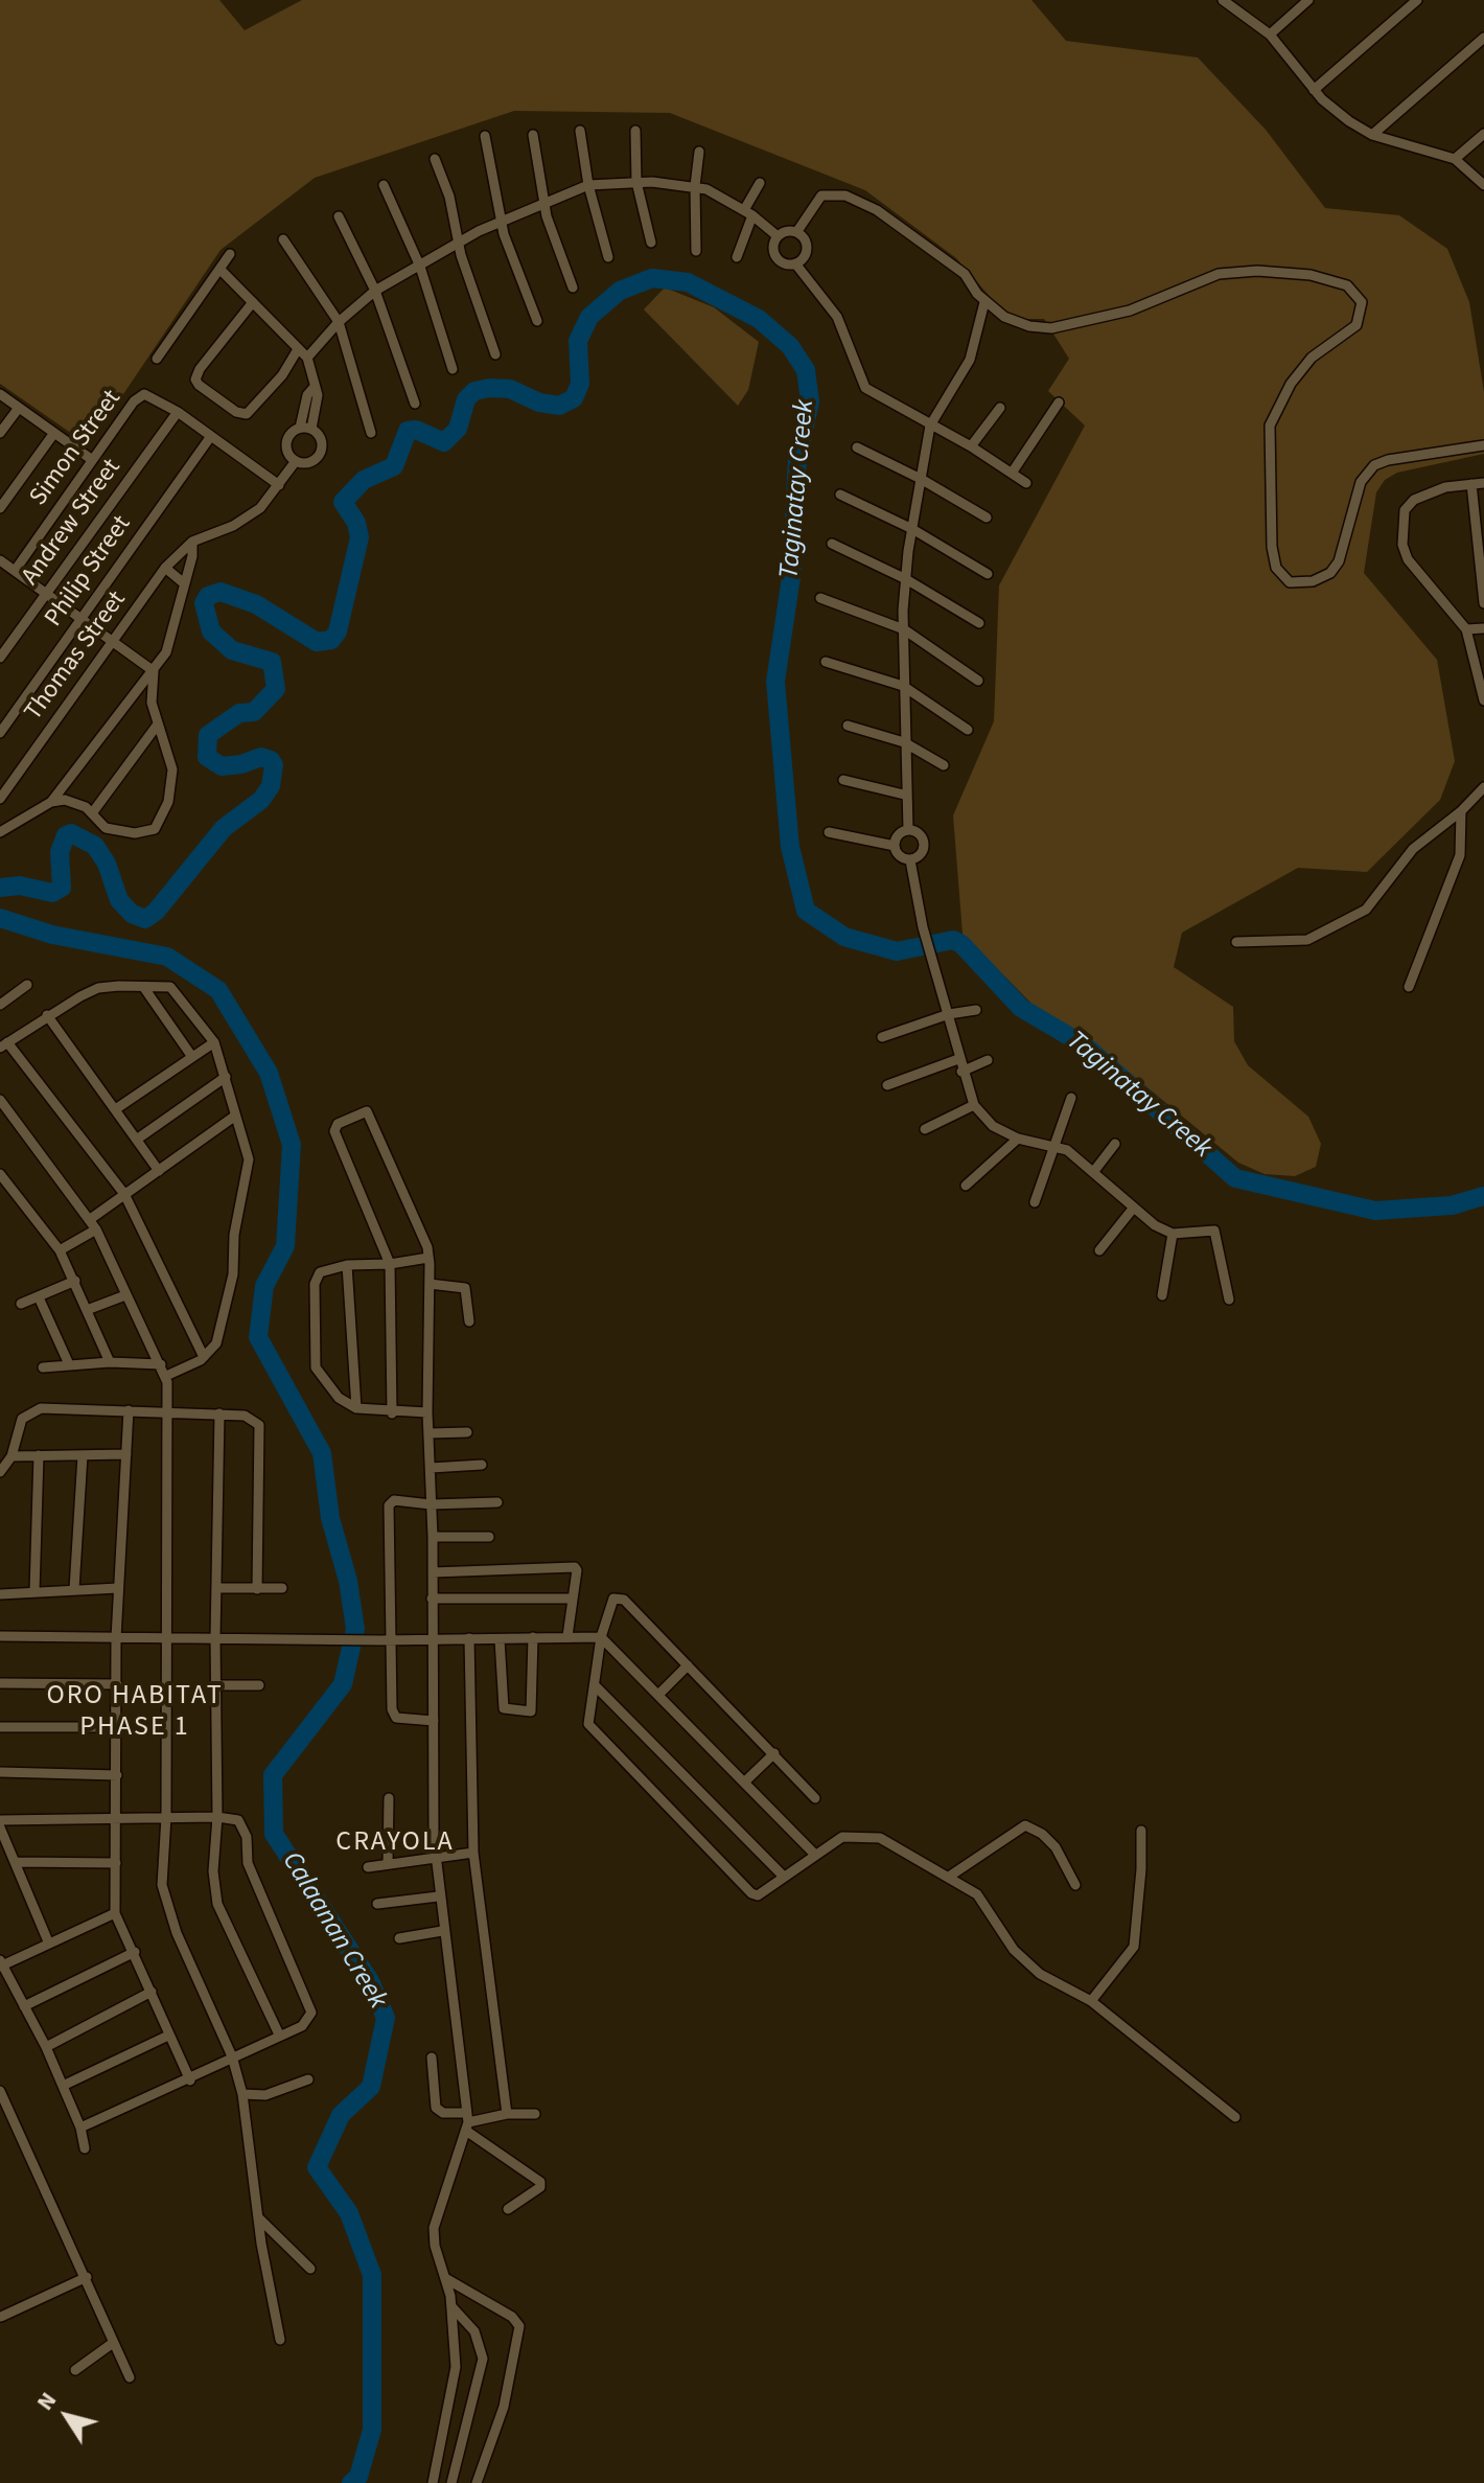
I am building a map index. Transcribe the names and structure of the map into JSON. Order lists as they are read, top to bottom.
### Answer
{
  "streets": {
    "street": [
      "Simon Street",
      "Andrew Street",
      "Philip Street",
      "Thomas Street"
    ]
  },
  "crossings": [
    ["Simon Street", "Andrew Street"]
  ],
  "districts": ["ORO HABITAT PHASE 1", "CRAYOLA"],
  "water": ["Taginatay Creek", "Calaanan Creek"],
  "north": "top left"
}
